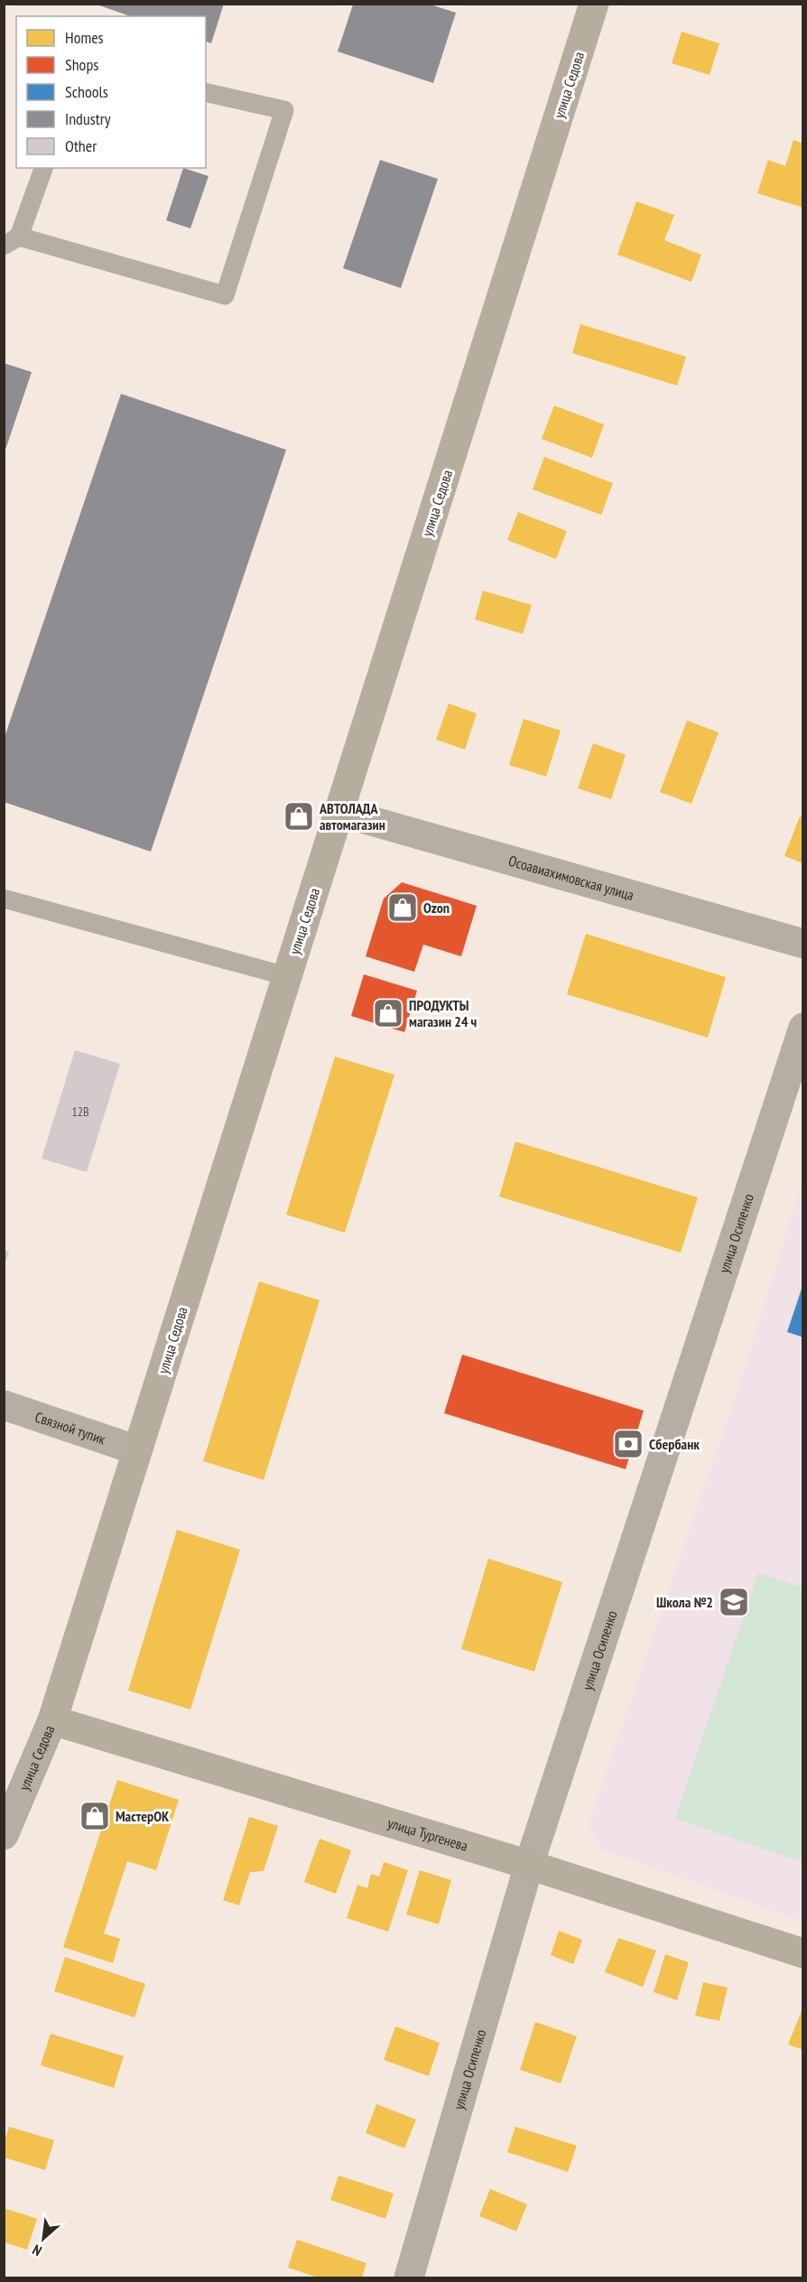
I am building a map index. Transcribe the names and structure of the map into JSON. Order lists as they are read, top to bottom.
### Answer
{
  "streets": {
    "main road": ["улица Седова", "улица Тургенева"],
    "street": ["Осоавиахимовская улица", "улица Осипенко", "Связной тупик"]
  },
  "crossings": [
    ["улица Седова", "Осоавиахимовская улица"],
    ["улица Седова", "Связной тупик"],
    ["улица Седова", "улица Тургенева"],
    ["улица Осипенко", "улица Тургенева"]
  ],
  "places": {
    "shop": [
      "АВТОЛАДА автомагазин",
      "Ozon",
      "ПРОДУКТЫ магазин 24 ч",
      "МастерОК"
    ],
    "bank": ["Сбербанк"],
    "school or university": ["Школа №2"]
  },
  "house_numbers": ["12В"],
  "legend": [
    "Homes",
    "Shops",
    "Schools",
    "Industry",
    "Other"
  ],
  "north": "bottom left"
}
